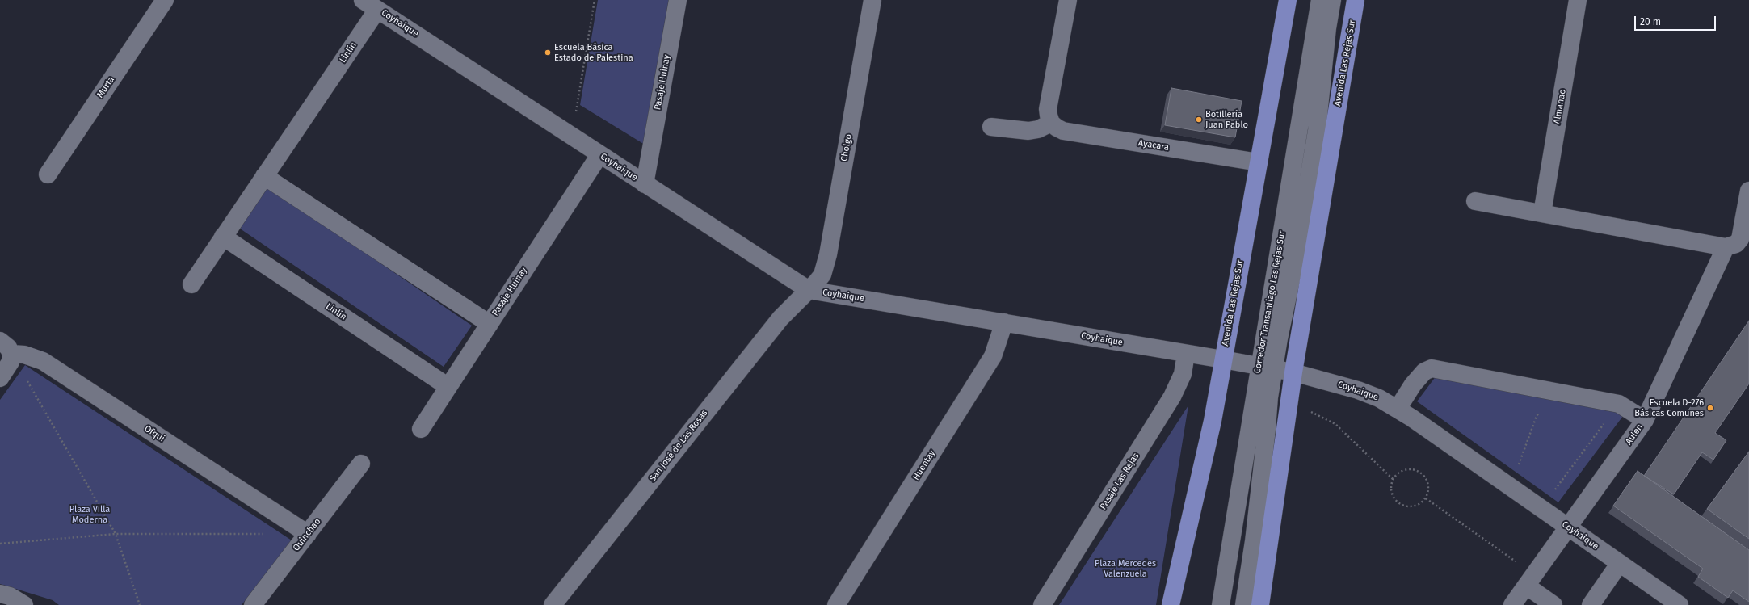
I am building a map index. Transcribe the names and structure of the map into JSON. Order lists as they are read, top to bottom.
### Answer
{
  "streets": {
    "main road": ["Avenida Las Rejas Sur"],
    "street": [
      "Coyhaique",
      "Linlín",
      "Pasaje Huinay",
      "Murta",
      "Almanao",
      "Ayacara",
      "Cholgo",
      "Corredor Transantiago Las Rejas Sur",
      "Ofqui",
      "Aulen",
      "San José de Las Rosas",
      "Huentay",
      "Pasaje Las Rejas",
      "Quinchao"
    ]
  },
  "crossings": [
    ["Coyhaique", "Linlín"],
    ["Coyhaique", "Avenida Las Rejas Sur"],
    ["Coyhaique", "Pasaje Huinay"],
    ["Coyhaique", "Cholgo"],
    ["Coyhaique", "Corredor Transantiago Las Rejas Sur"],
    ["Coyhaique", "Aulen"],
    ["Coyhaique", "San José de Las Rosas"],
    ["Coyhaique", "Huentay"],
    ["Coyhaique", "Pasaje Las Rejas"],
    ["Linlín", "Pasaje Huinay"],
    ["Avenida Las Rejas Sur", "Ayacara"],
    ["Cholgo", "San José de Las Rosas"],
    ["Ofqui", "Quinchao"]
  ],
  "parks": ["Plaza Villa Moderna", "Plaza Mercedes Valenzuela"],
  "places": ["Escuela Básica Estado de Palestina", "Botillería Juan Pablo", "Escuela D-276 Básicas Comunes"],
  "scale_bar": "20 m"
}
